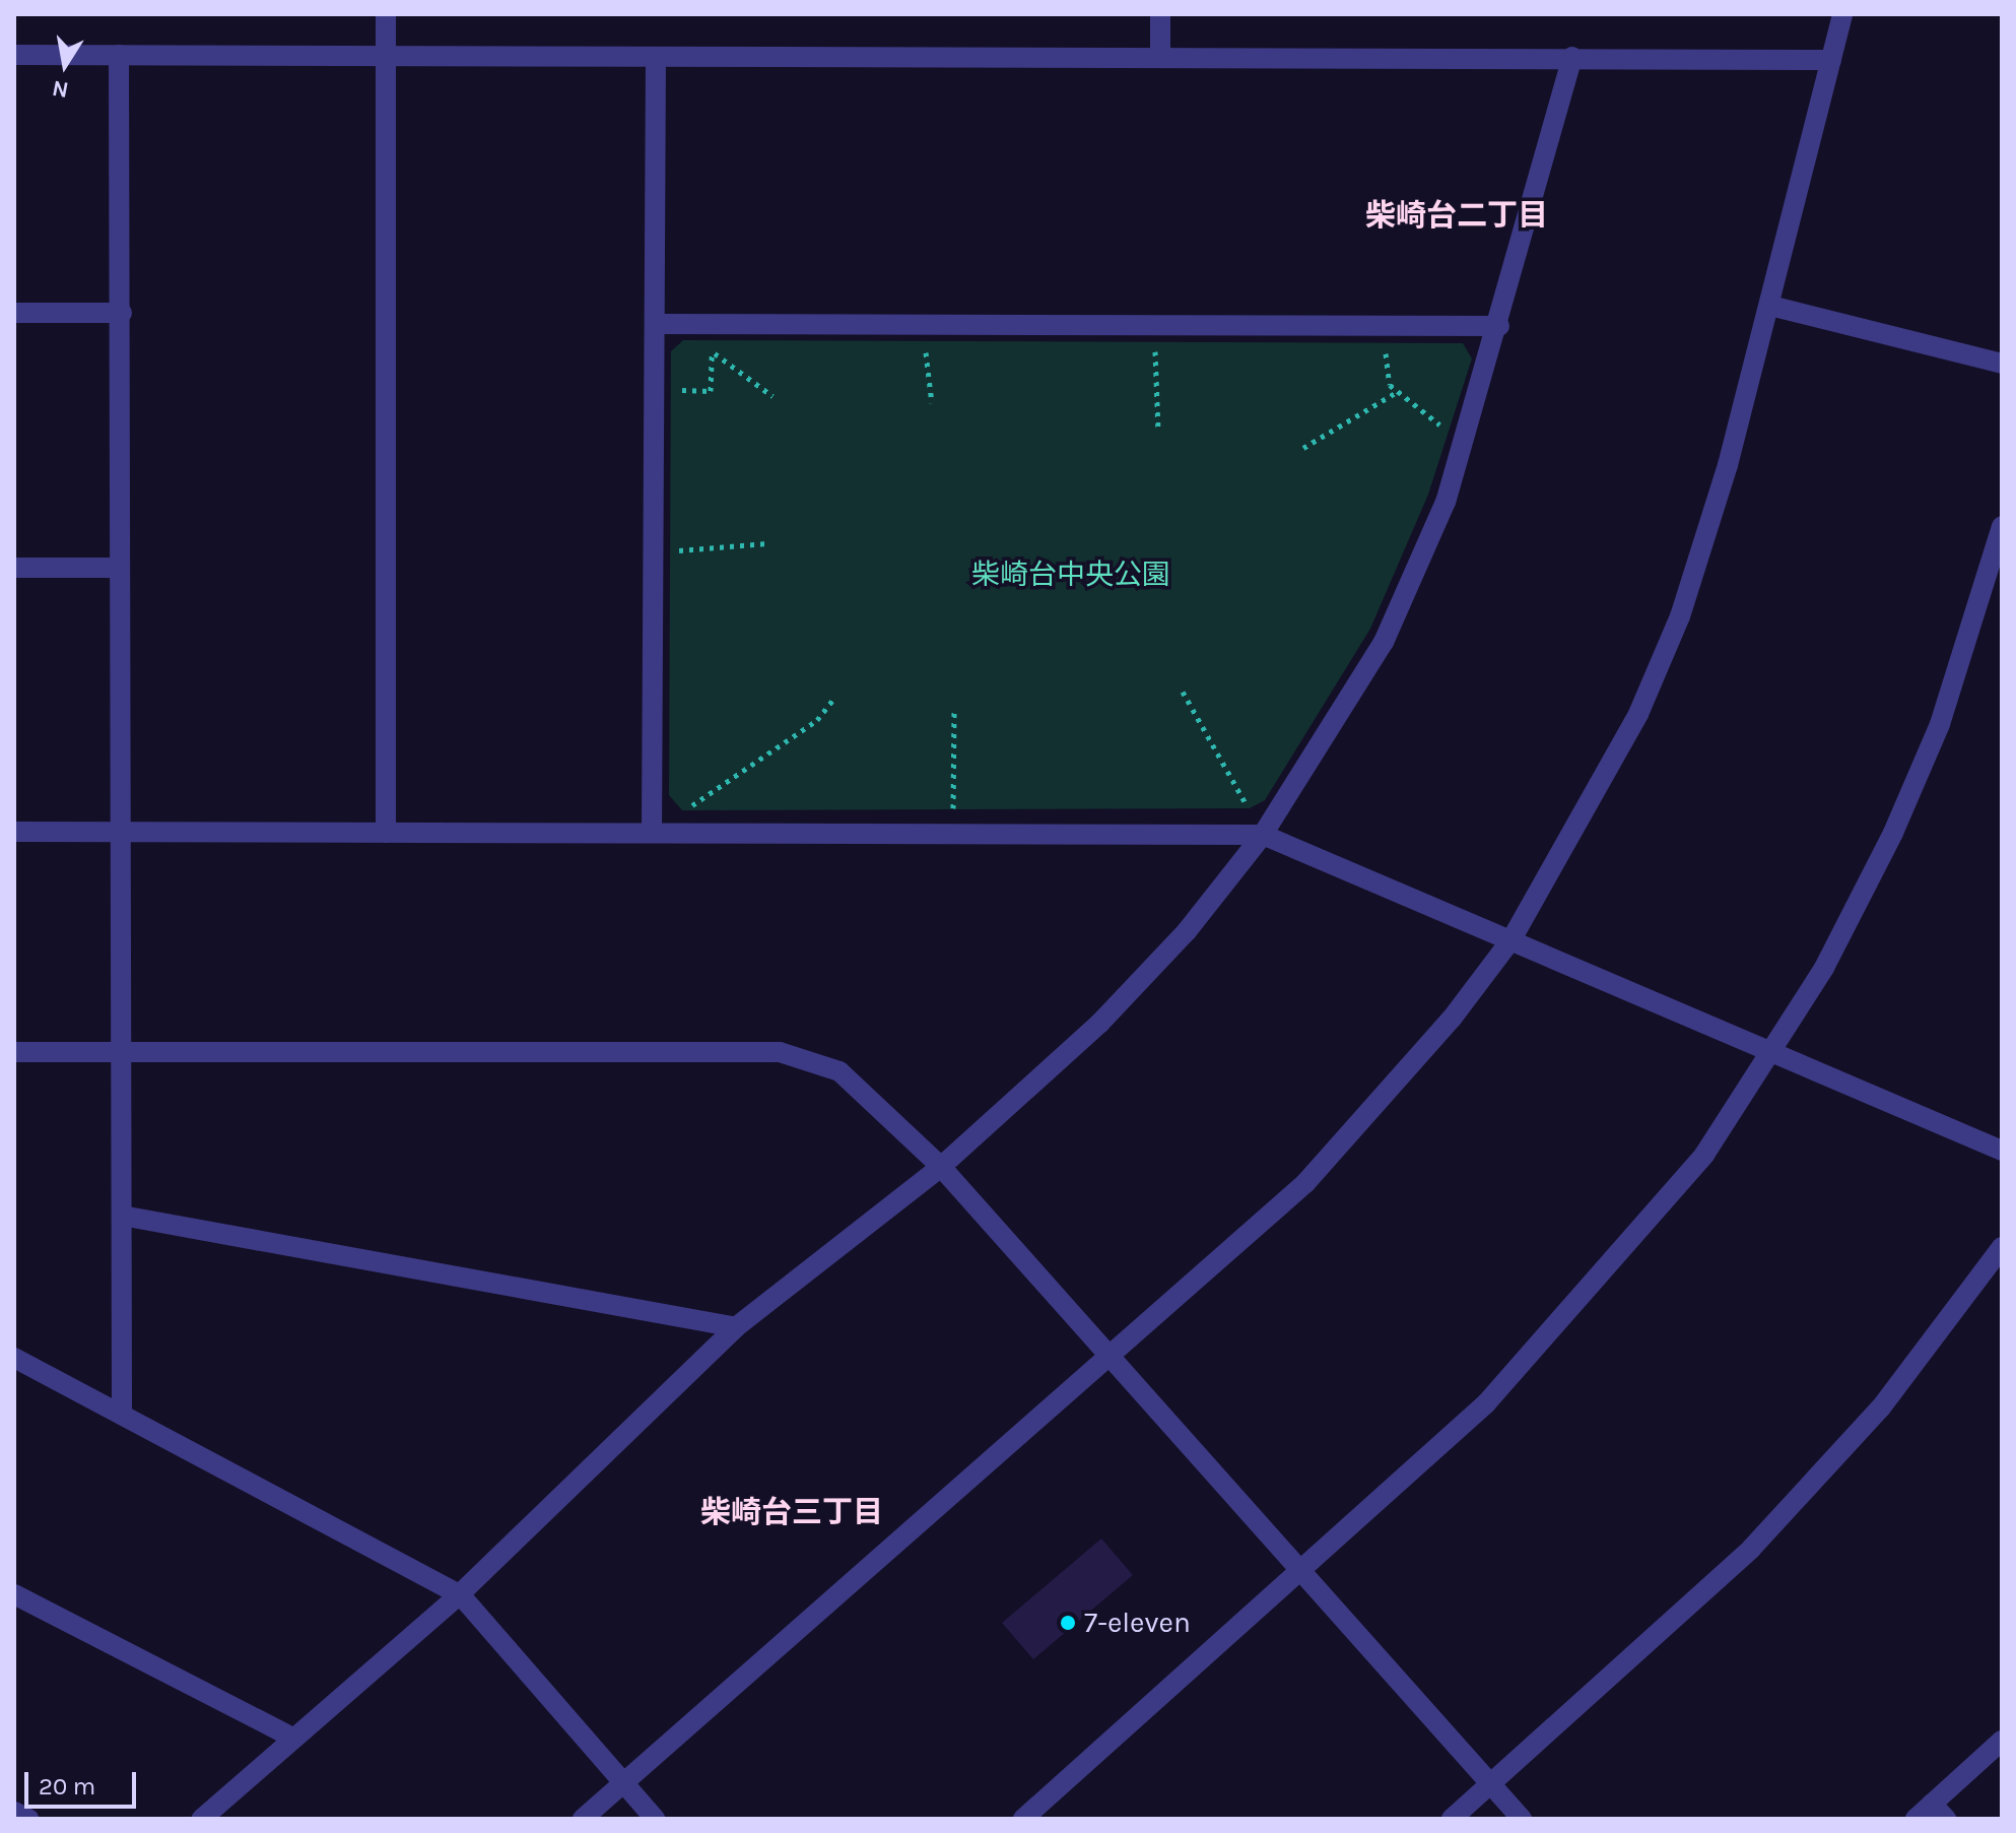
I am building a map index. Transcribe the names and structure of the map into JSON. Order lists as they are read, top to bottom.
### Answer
{
  "districts": ["柴崎台二丁目", "柴崎台三丁目"],
  "parks": ["柴崎台中央公園"],
  "places": ["7-eleven"],
  "scale_bar": "20 m",
  "north": "bottom"
}
